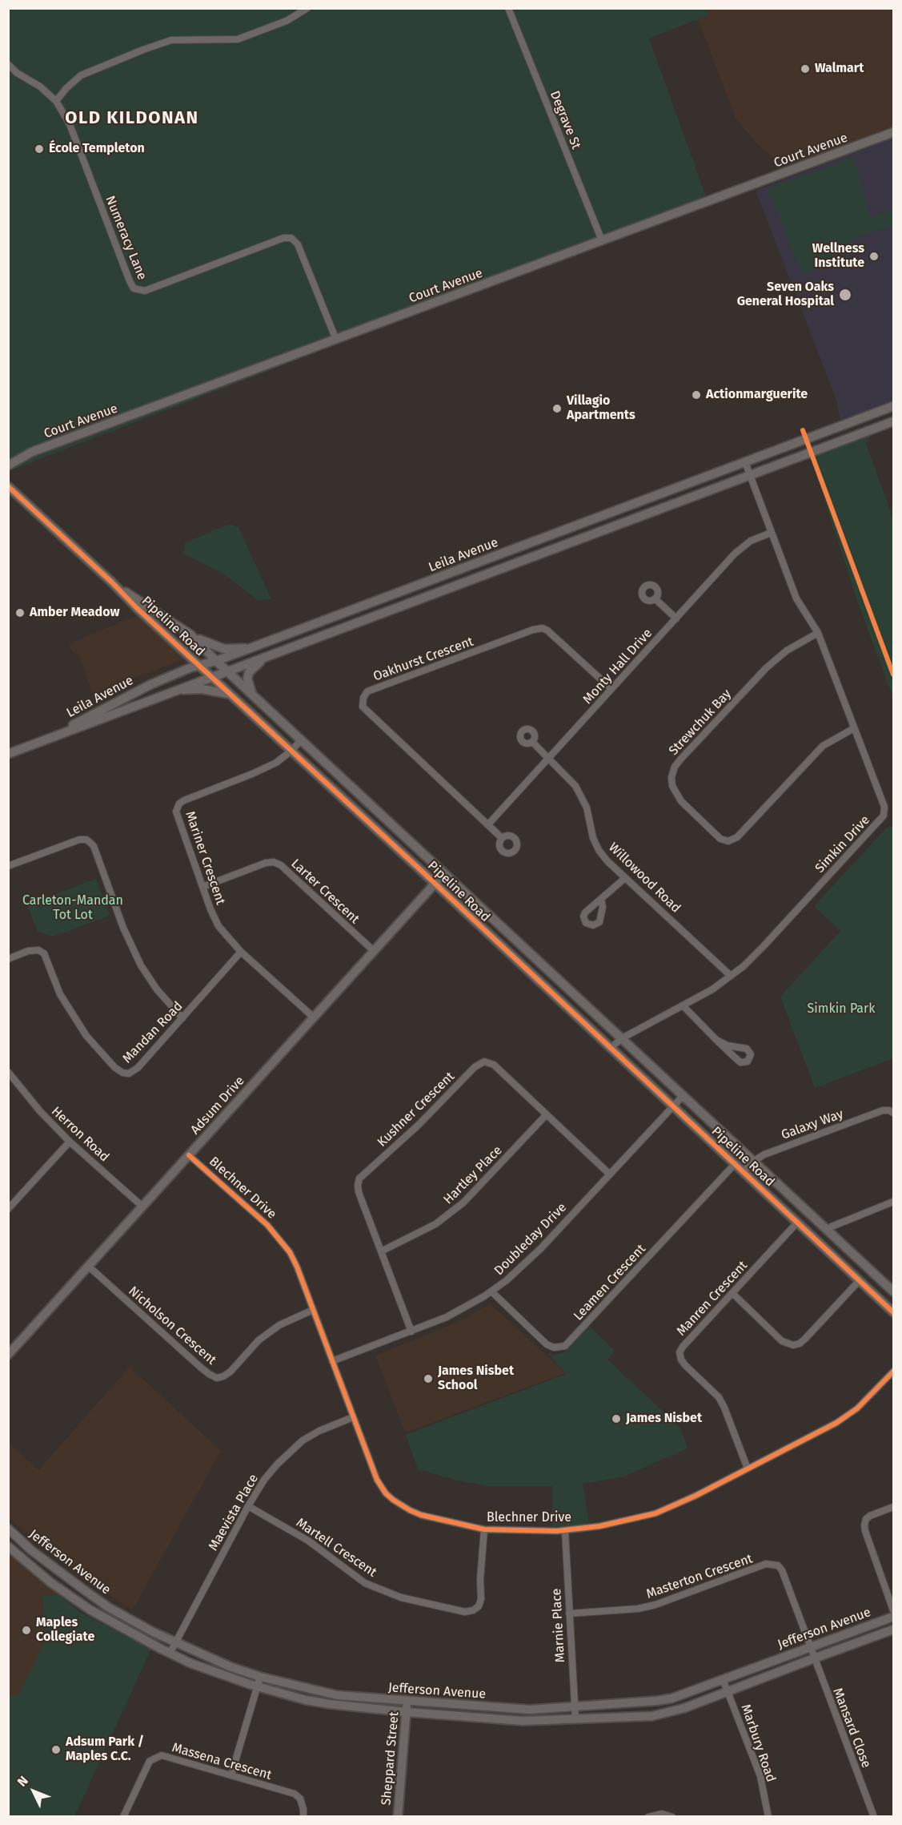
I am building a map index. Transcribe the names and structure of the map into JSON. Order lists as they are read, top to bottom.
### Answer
{
  "streets": {
    "street": [
      "Degrave St",
      "Court Avenue",
      "Numeracy Lane",
      "Leila Avenue",
      "Pipeline Road",
      "Oakhurst Crescent",
      "Monty Hall Drive",
      "Strewchuk Bay",
      "Simkin Drive",
      "Mariner Crescent",
      "Willowood Road",
      "Larter Crescent",
      "Mandan Road",
      "Adsum Drive",
      "Kushner Crescent",
      "Galaxy Way",
      "Herron Road",
      "Hartley Place",
      "Blechner Drive",
      "Doubleday Drive",
      "Leamen Crescent",
      "Manren Crescent",
      "Nicholson Crescent",
      "Maevista Place",
      "Martell Crescent",
      "Jefferson Avenue",
      "Masterton Crescent",
      "Marnie Place",
      "Mansard Close",
      "Marbury Road",
      "Sheppard Street",
      "Massena Crescent"
    ]
  },
  "crossings": [
    ["Degrave St", "Court Avenue"],
    ["Court Avenue", "Numeracy Lane"],
    ["Leila Avenue", "Pipeline Road"],
    ["Leila Avenue", "Simkin Drive"],
    ["Pipeline Road", "Simkin Drive"],
    ["Pipeline Road", "Mariner Crescent"],
    ["Pipeline Road", "Adsum Drive"],
    ["Pipeline Road", "Galaxy Way"],
    ["Pipeline Road", "Doubleday Drive"],
    ["Pipeline Road", "Leamen Crescent"],
    ["Pipeline Road", "Manren Crescent"],
    ["Oakhurst Crescent", "Monty Hall Drive"],
    ["Monty Hall Drive", "Simkin Drive"],
    ["Monty Hall Drive", "Willowood Road"],
    ["Strewchuk Bay", "Simkin Drive"],
    ["Simkin Drive", "Willowood Road"],
    ["Mariner Crescent", "Larter Crescent"],
    ["Mariner Crescent", "Mandan Road"],
    ["Mariner Crescent", "Adsum Drive"],
    ["Larter Crescent", "Adsum Drive"],
    ["Adsum Drive", "Herron Road"],
    ["Adsum Drive", "Blechner Drive"],
    ["Adsum Drive", "Nicholson Crescent"],
    ["Kushner Crescent", "Hartley Place"],
    ["Kushner Crescent", "Doubleday Drive"],
    ["Blechner Drive", "Doubleday Drive"],
    ["Blechner Drive", "Manren Crescent"],
    ["Blechner Drive", "Nicholson Crescent"],
    ["Blechner Drive", "Maevista Place"],
    ["Blechner Drive", "Martell Crescent"],
    ["Blechner Drive", "Marnie Place"],
    ["Doubleday Drive", "Leamen Crescent"],
    ["Maevista Place", "Martell Crescent"],
    ["Maevista Place", "Jefferson Avenue"],
    ["Jefferson Avenue", "Masterton Crescent"],
    ["Jefferson Avenue", "Marnie Place"],
    ["Jefferson Avenue", "Mansard Close"],
    ["Jefferson Avenue", "Marbury Road"],
    ["Jefferson Avenue", "Sheppard Street"],
    ["Masterton Crescent", "Marnie Place"],
    ["Masterton Crescent", "Mansard Close"]
  ],
  "districts": ["OLD KILDONAN"],
  "parks": ["Carleton-Mandan Tot Lot", "Simkin Park"],
  "places": [
    "Walmart",
    "École Templeton",
    "Wellness Institute",
    "Seven Oaks General Hospital",
    "Actionmarguerite",
    "Villagio Apartments",
    "Amber Meadow",
    "James Nisbet School",
    "James Nisbet",
    "Maples Collegiate",
    "Adsum Park / Maples C.C."
  ],
  "north": "top left"
}
